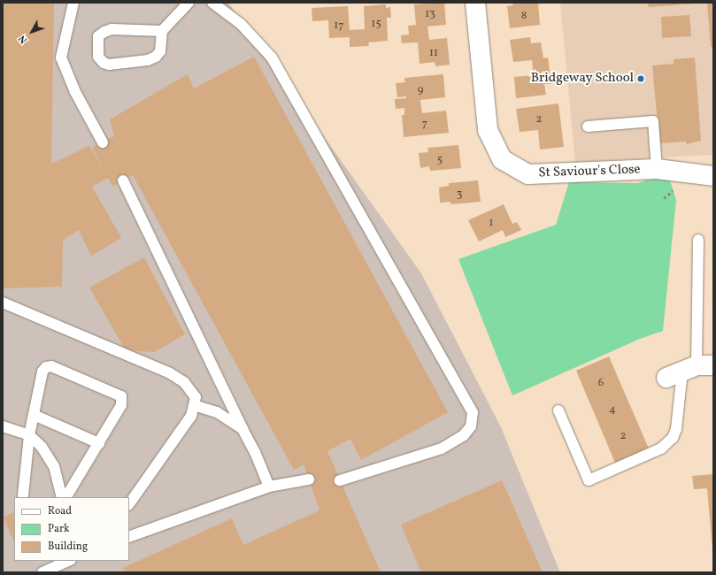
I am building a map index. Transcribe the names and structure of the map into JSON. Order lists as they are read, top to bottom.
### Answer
{
  "streets": {
    "street": ["St Saviour's Close"]
  },
  "places": ["Bridgeway School"],
  "house_numbers": [
    "13",
    "8",
    "15",
    "17",
    "11",
    "9",
    "2",
    "7",
    "5",
    "3",
    "1",
    "6",
    "4",
    "2"
  ],
  "legend": ["Road", "Park", "Building"],
  "north": "bottom left"
}
